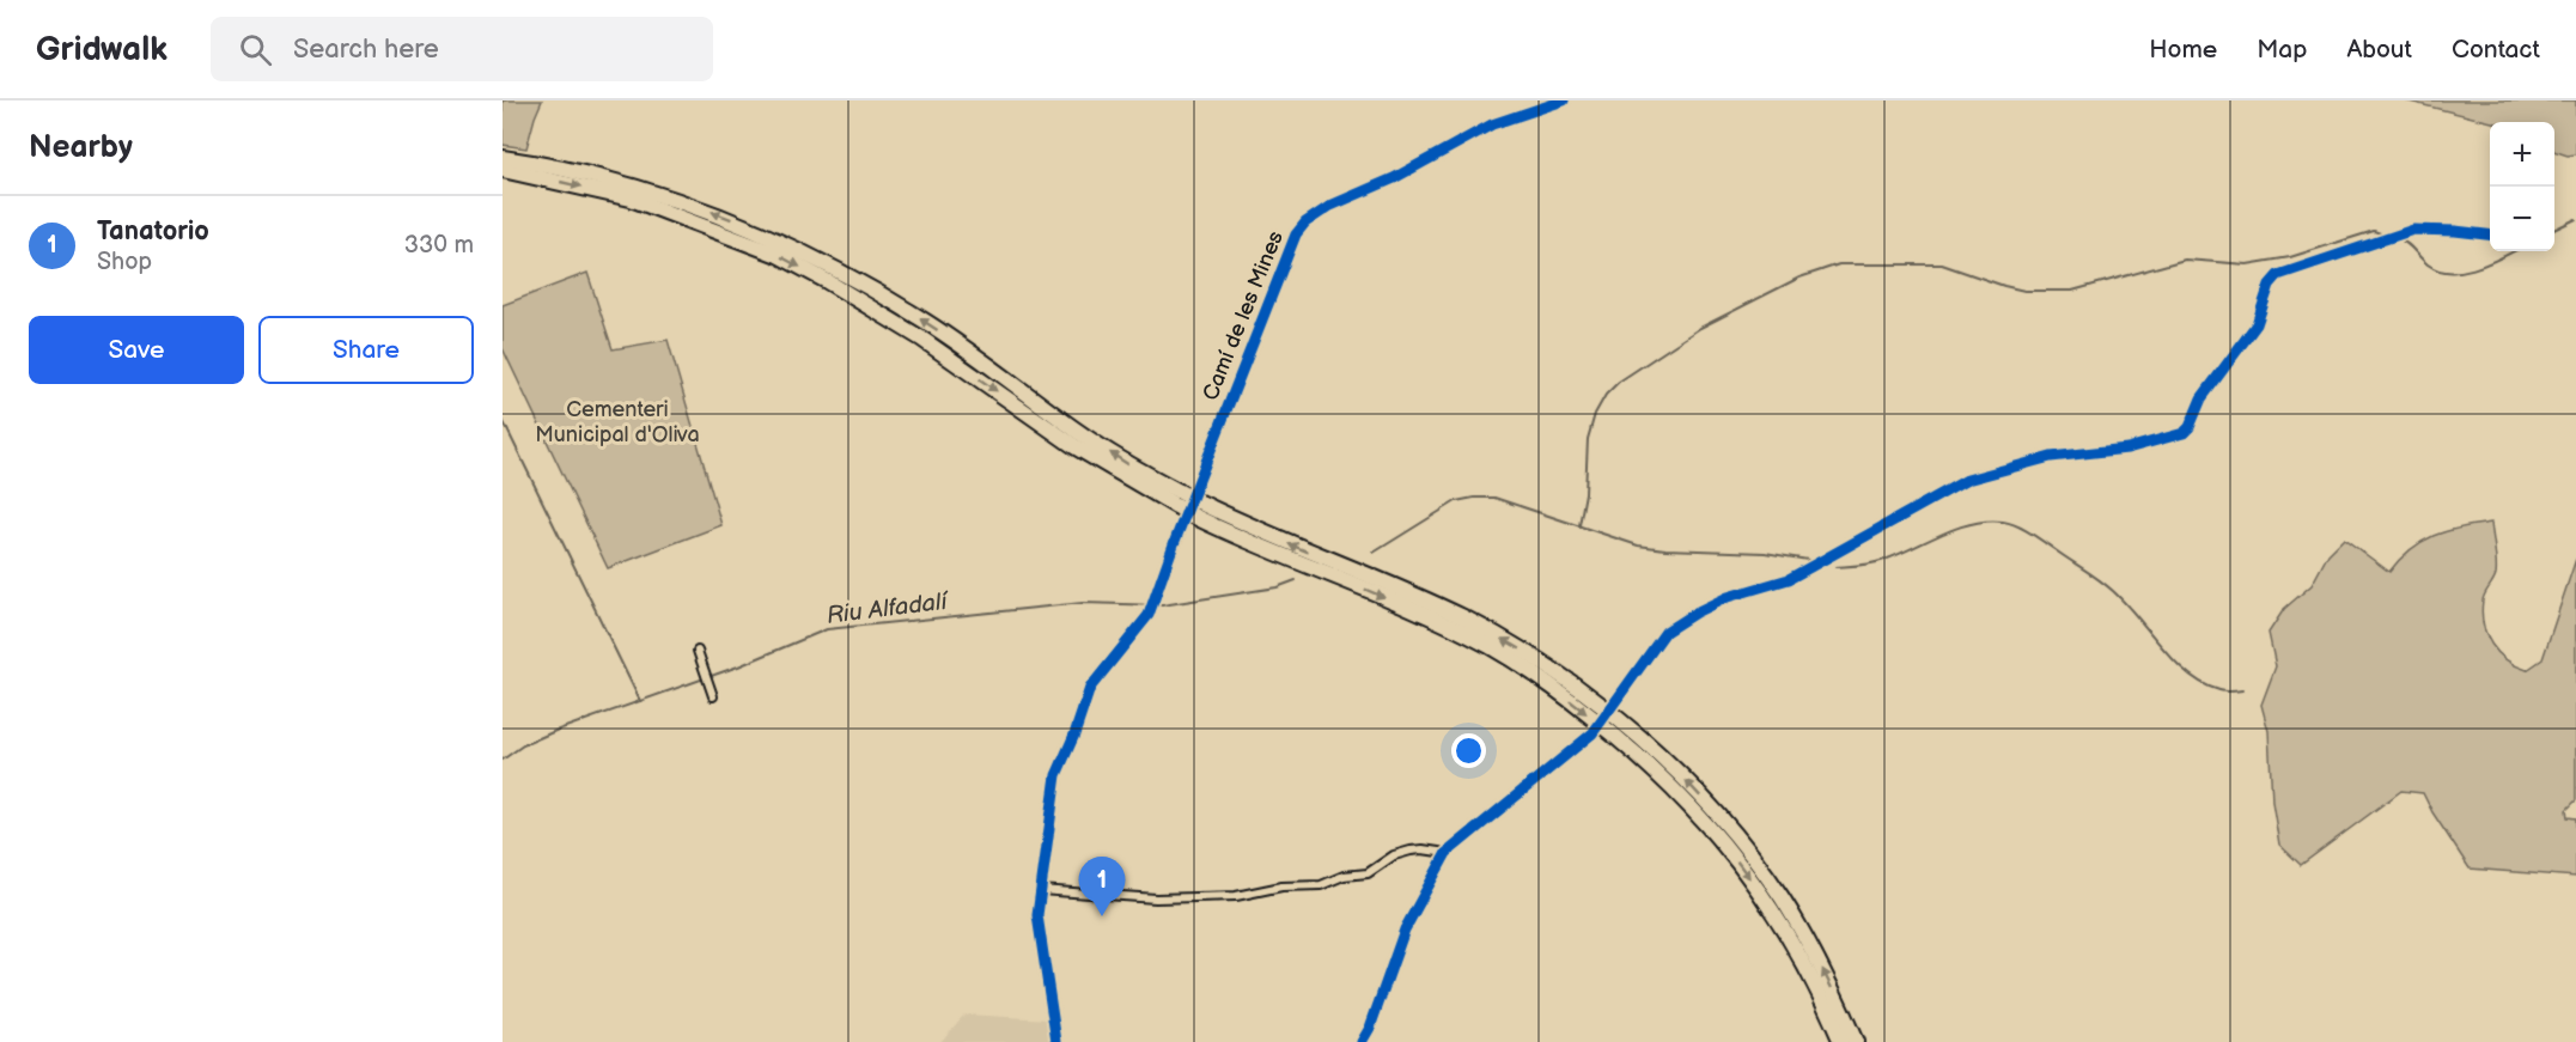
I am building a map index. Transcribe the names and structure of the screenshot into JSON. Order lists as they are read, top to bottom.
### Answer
{
  "streets": {
    "street": ["Camí de les Mines"]
  },
  "water": ["Riu Alfadalí"],
  "parks": ["Cementeri Municipal d'Oliva"],
  "page": {
    "header": "Gridwalk",
    "search": "Search here",
    "nav": [
      "Home",
      "Map",
      "About",
      "Contact"
    ],
    "heading": "Nearby",
    "map_buttons": ["+", "−"],
    "list": [
      {
        "mark": "1",
        "name": "Tanatorio",
        "note": "Shop",
        "value": "330 m"
      }
    ],
    "buttons": ["Save", "Share"],
    "pins": "1"
  }
}
